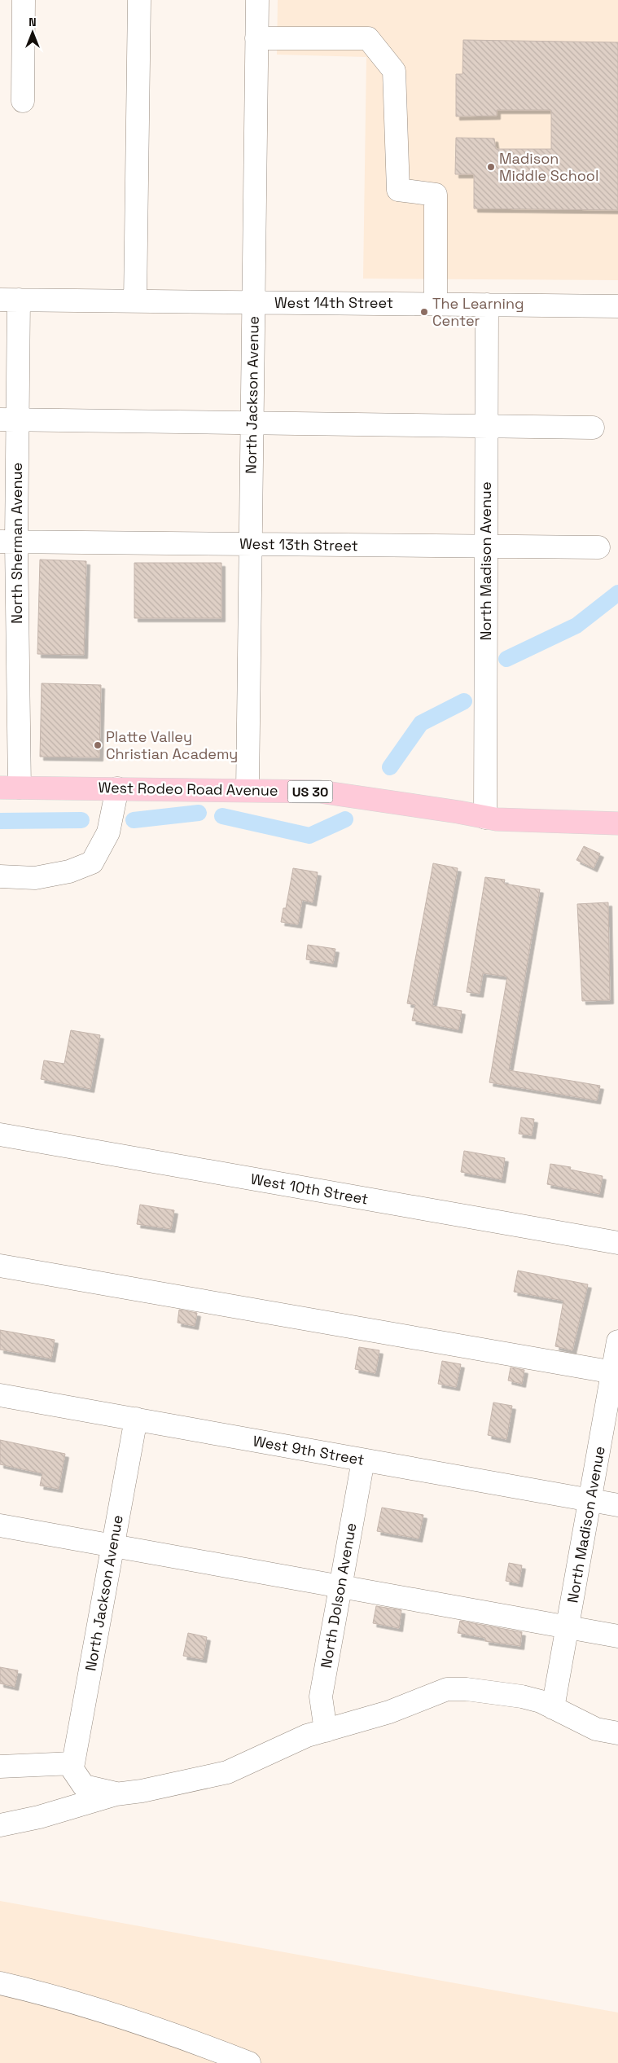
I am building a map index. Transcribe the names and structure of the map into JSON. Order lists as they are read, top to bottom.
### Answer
{
  "streets": {
    "main road": ["West Rodeo Road Avenue", "US 30"],
    "street": [
      "West 14th Street",
      "North Jackson Avenue",
      "North Sherman Avenue",
      "West 13th Street",
      "North Madison Avenue",
      "West 10th Street",
      "West 9th Street",
      "North Dolson Avenue"
    ]
  },
  "crossings": [
    ["West 14th Street", "North Jackson Avenue"],
    ["West 14th Street", "North Sherman Avenue"],
    ["West 14th Street", "North Madison Avenue"],
    ["North Jackson Avenue", "West 13th Street"],
    ["North Jackson Avenue", "West Rodeo Road Avenue"],
    ["North Jackson Avenue", "West 9th Street"],
    ["North Sherman Avenue", "West 13th Street"],
    ["North Sherman Avenue", "West Rodeo Road Avenue"],
    ["West 13th Street", "North Madison Avenue"],
    ["North Madison Avenue", "West Rodeo Road Avenue"],
    ["North Madison Avenue", "West 9th Street"],
    ["West 9th Street", "North Dolson Avenue"]
  ],
  "places": ["Madison Middle School", "The Learning Center", "Platte Valley Christian Academy"],
  "north": "top"
}
